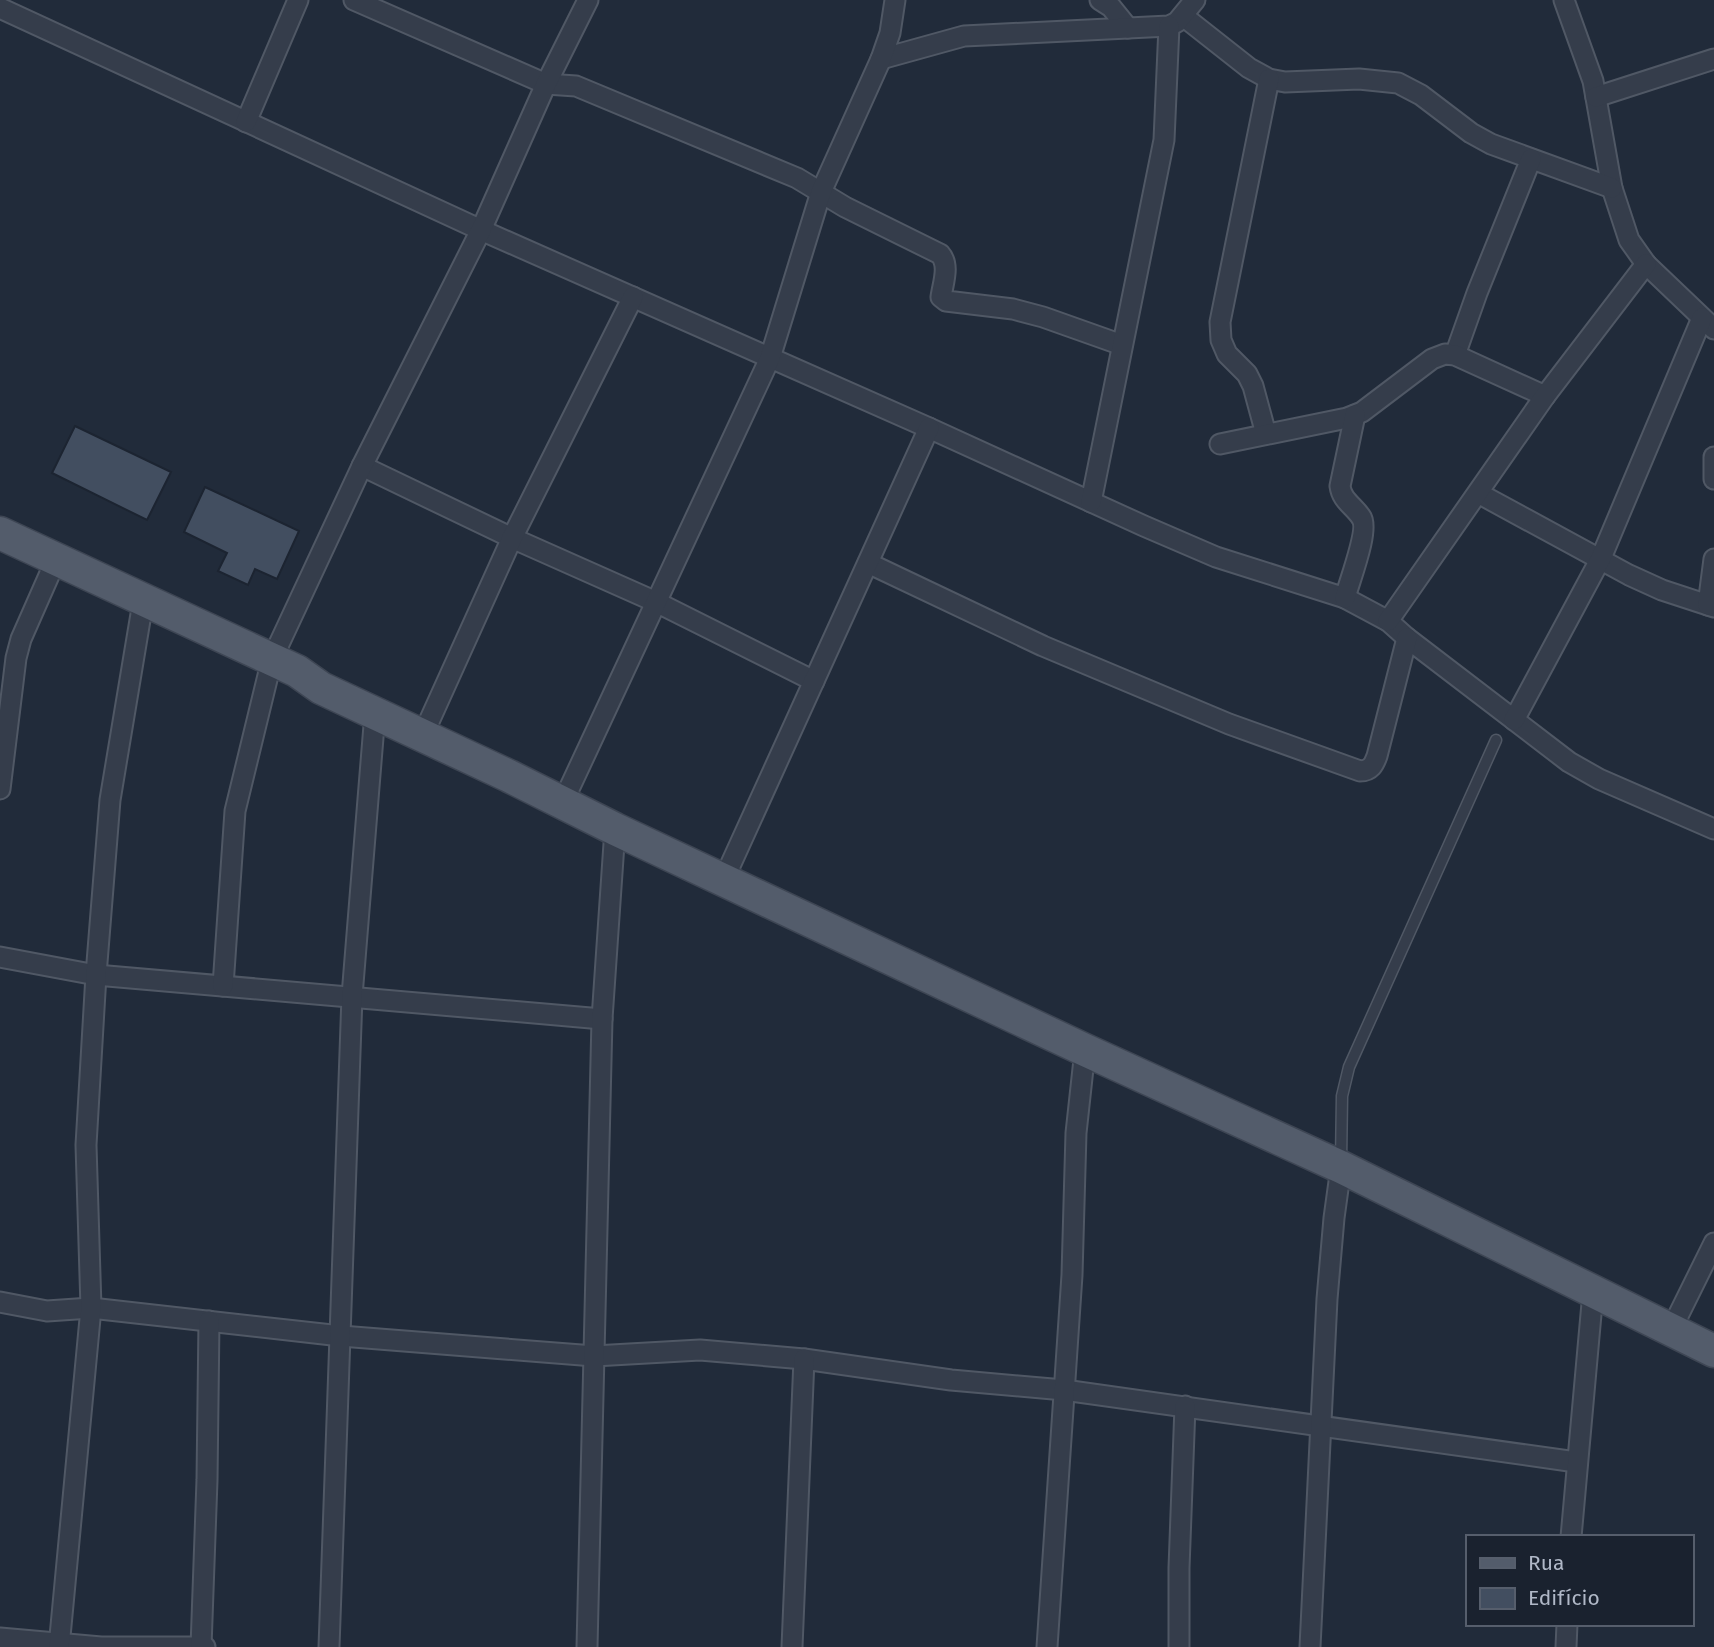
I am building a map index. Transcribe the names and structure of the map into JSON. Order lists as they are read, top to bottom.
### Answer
{
  "legend": ["Rua", "Edifício"]
}
